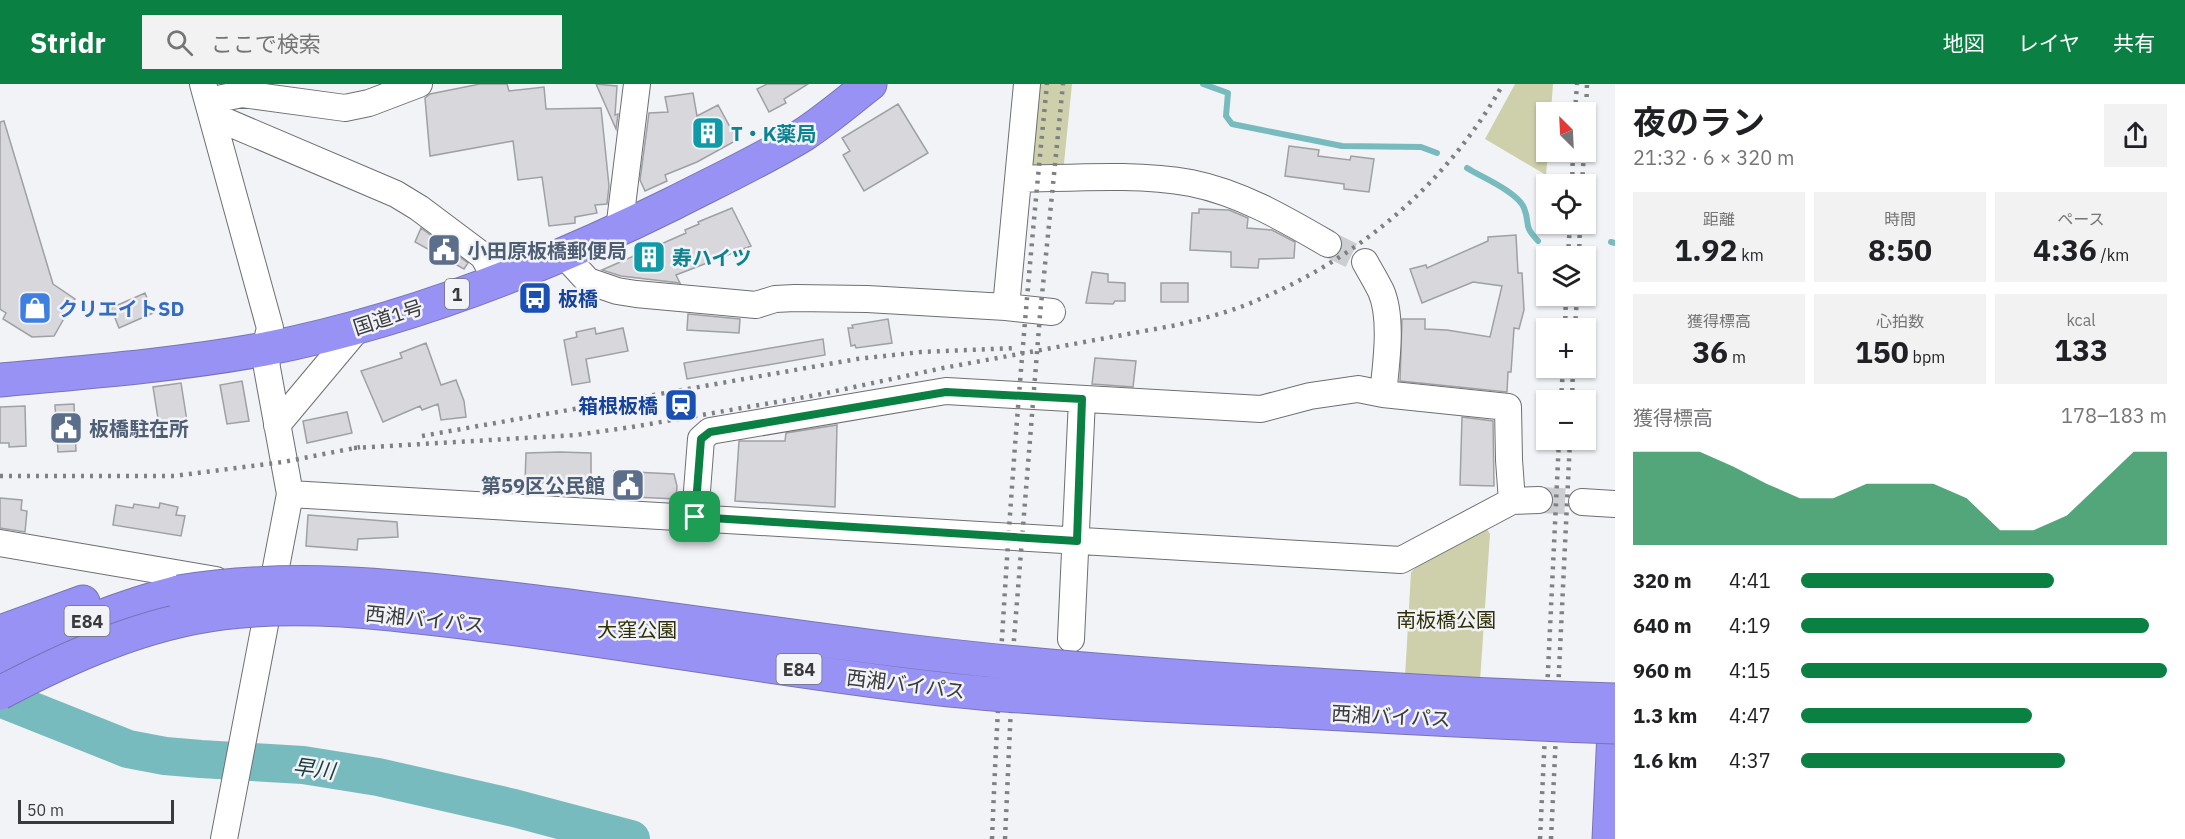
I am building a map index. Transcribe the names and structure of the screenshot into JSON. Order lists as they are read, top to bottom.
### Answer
{
  "streets": {
    "highway": [
      "1",
      "国道1号",
      "西湘バイパス",
      "E84"
    ]
  },
  "water": ["早川"],
  "parks": ["南板橋公園", "大窪公園"],
  "places": {
    "building": ["T・K薬局", "寿ハイツ"],
    "public building": ["小田原板橋郵便局", "板橋駐在所", "第59区公民館"],
    "bus stop": ["板橋"],
    "shop": ["クリエイトSD"],
    "station": ["箱根板橋"]
  },
  "scale_bar": "50 m",
  "north": "top left",
  "page": {
    "header": "Stridr",
    "search": "ここで検索",
    "nav": ["地図", "レイヤ", "共有"],
    "heading": ["夜のラン", "21:32 · 6 × 320 m"],
    "map_buttons": ["+", "−"],
    "stats": [
      ["距離", "1.92 km"],
      ["時間", "8:50"],
      ["ペース", "4:36 /km"],
      ["獲得標高", "36 m"],
      ["心拍数", "150 bpm"],
      ["kcal", "133"]
    ],
    "chart": ["獲得標高", "178–183 m"],
    "list": [
      {
        "name": "320 m",
        "note": "4:41"
      },
      {
        "name": "640 m",
        "note": "4:19"
      },
      {
        "name": "960 m",
        "note": "4:15"
      },
      {
        "name": "1.3 km",
        "note": "4:47"
      },
      {
        "name": "1.6 km",
        "note": "4:37"
      }
    ],
    "scale": "50 m"
  }
}
